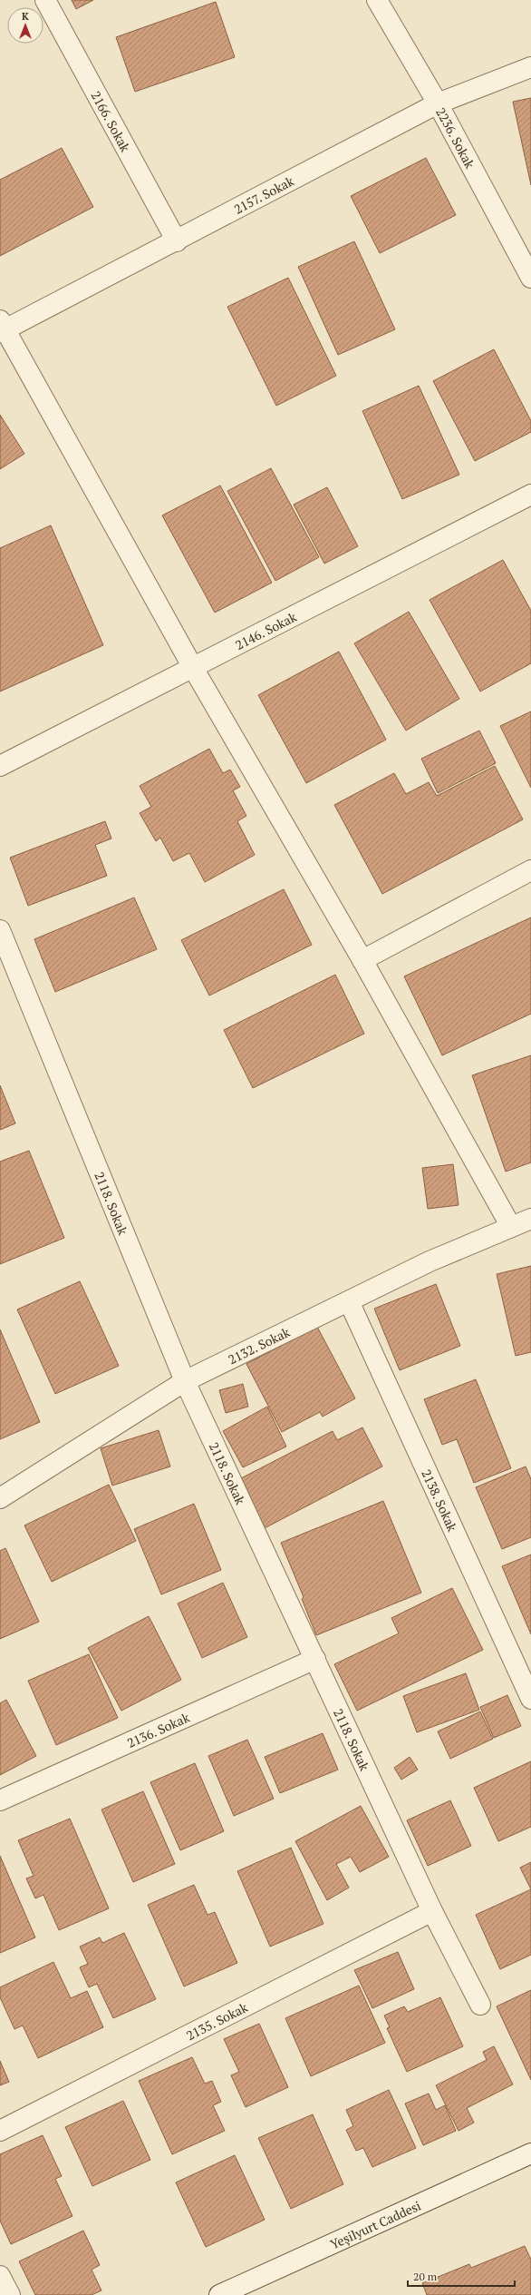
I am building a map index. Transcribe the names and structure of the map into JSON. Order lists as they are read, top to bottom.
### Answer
{
  "streets": {
    "street": [
      "2166. Sokak",
      "2236. Sokak",
      "2157. Sokak",
      "2146. Sokak",
      "2118. Sokak",
      "2132. Sokak",
      "2138. Sokak",
      "2136. Sokak",
      "2135. Sokak",
      "Yeşilyurt Caddesi"
    ]
  },
  "crossings": [
    ["2166. Sokak", "2157. Sokak"],
    ["2236. Sokak", "2157. Sokak"],
    ["2118. Sokak", "2132. Sokak"],
    ["2118. Sokak", "2136. Sokak"],
    ["2118. Sokak", "2135. Sokak"],
    ["2132. Sokak", "2138. Sokak"]
  ],
  "scale_bar": "20 m",
  "north": "top"
}
